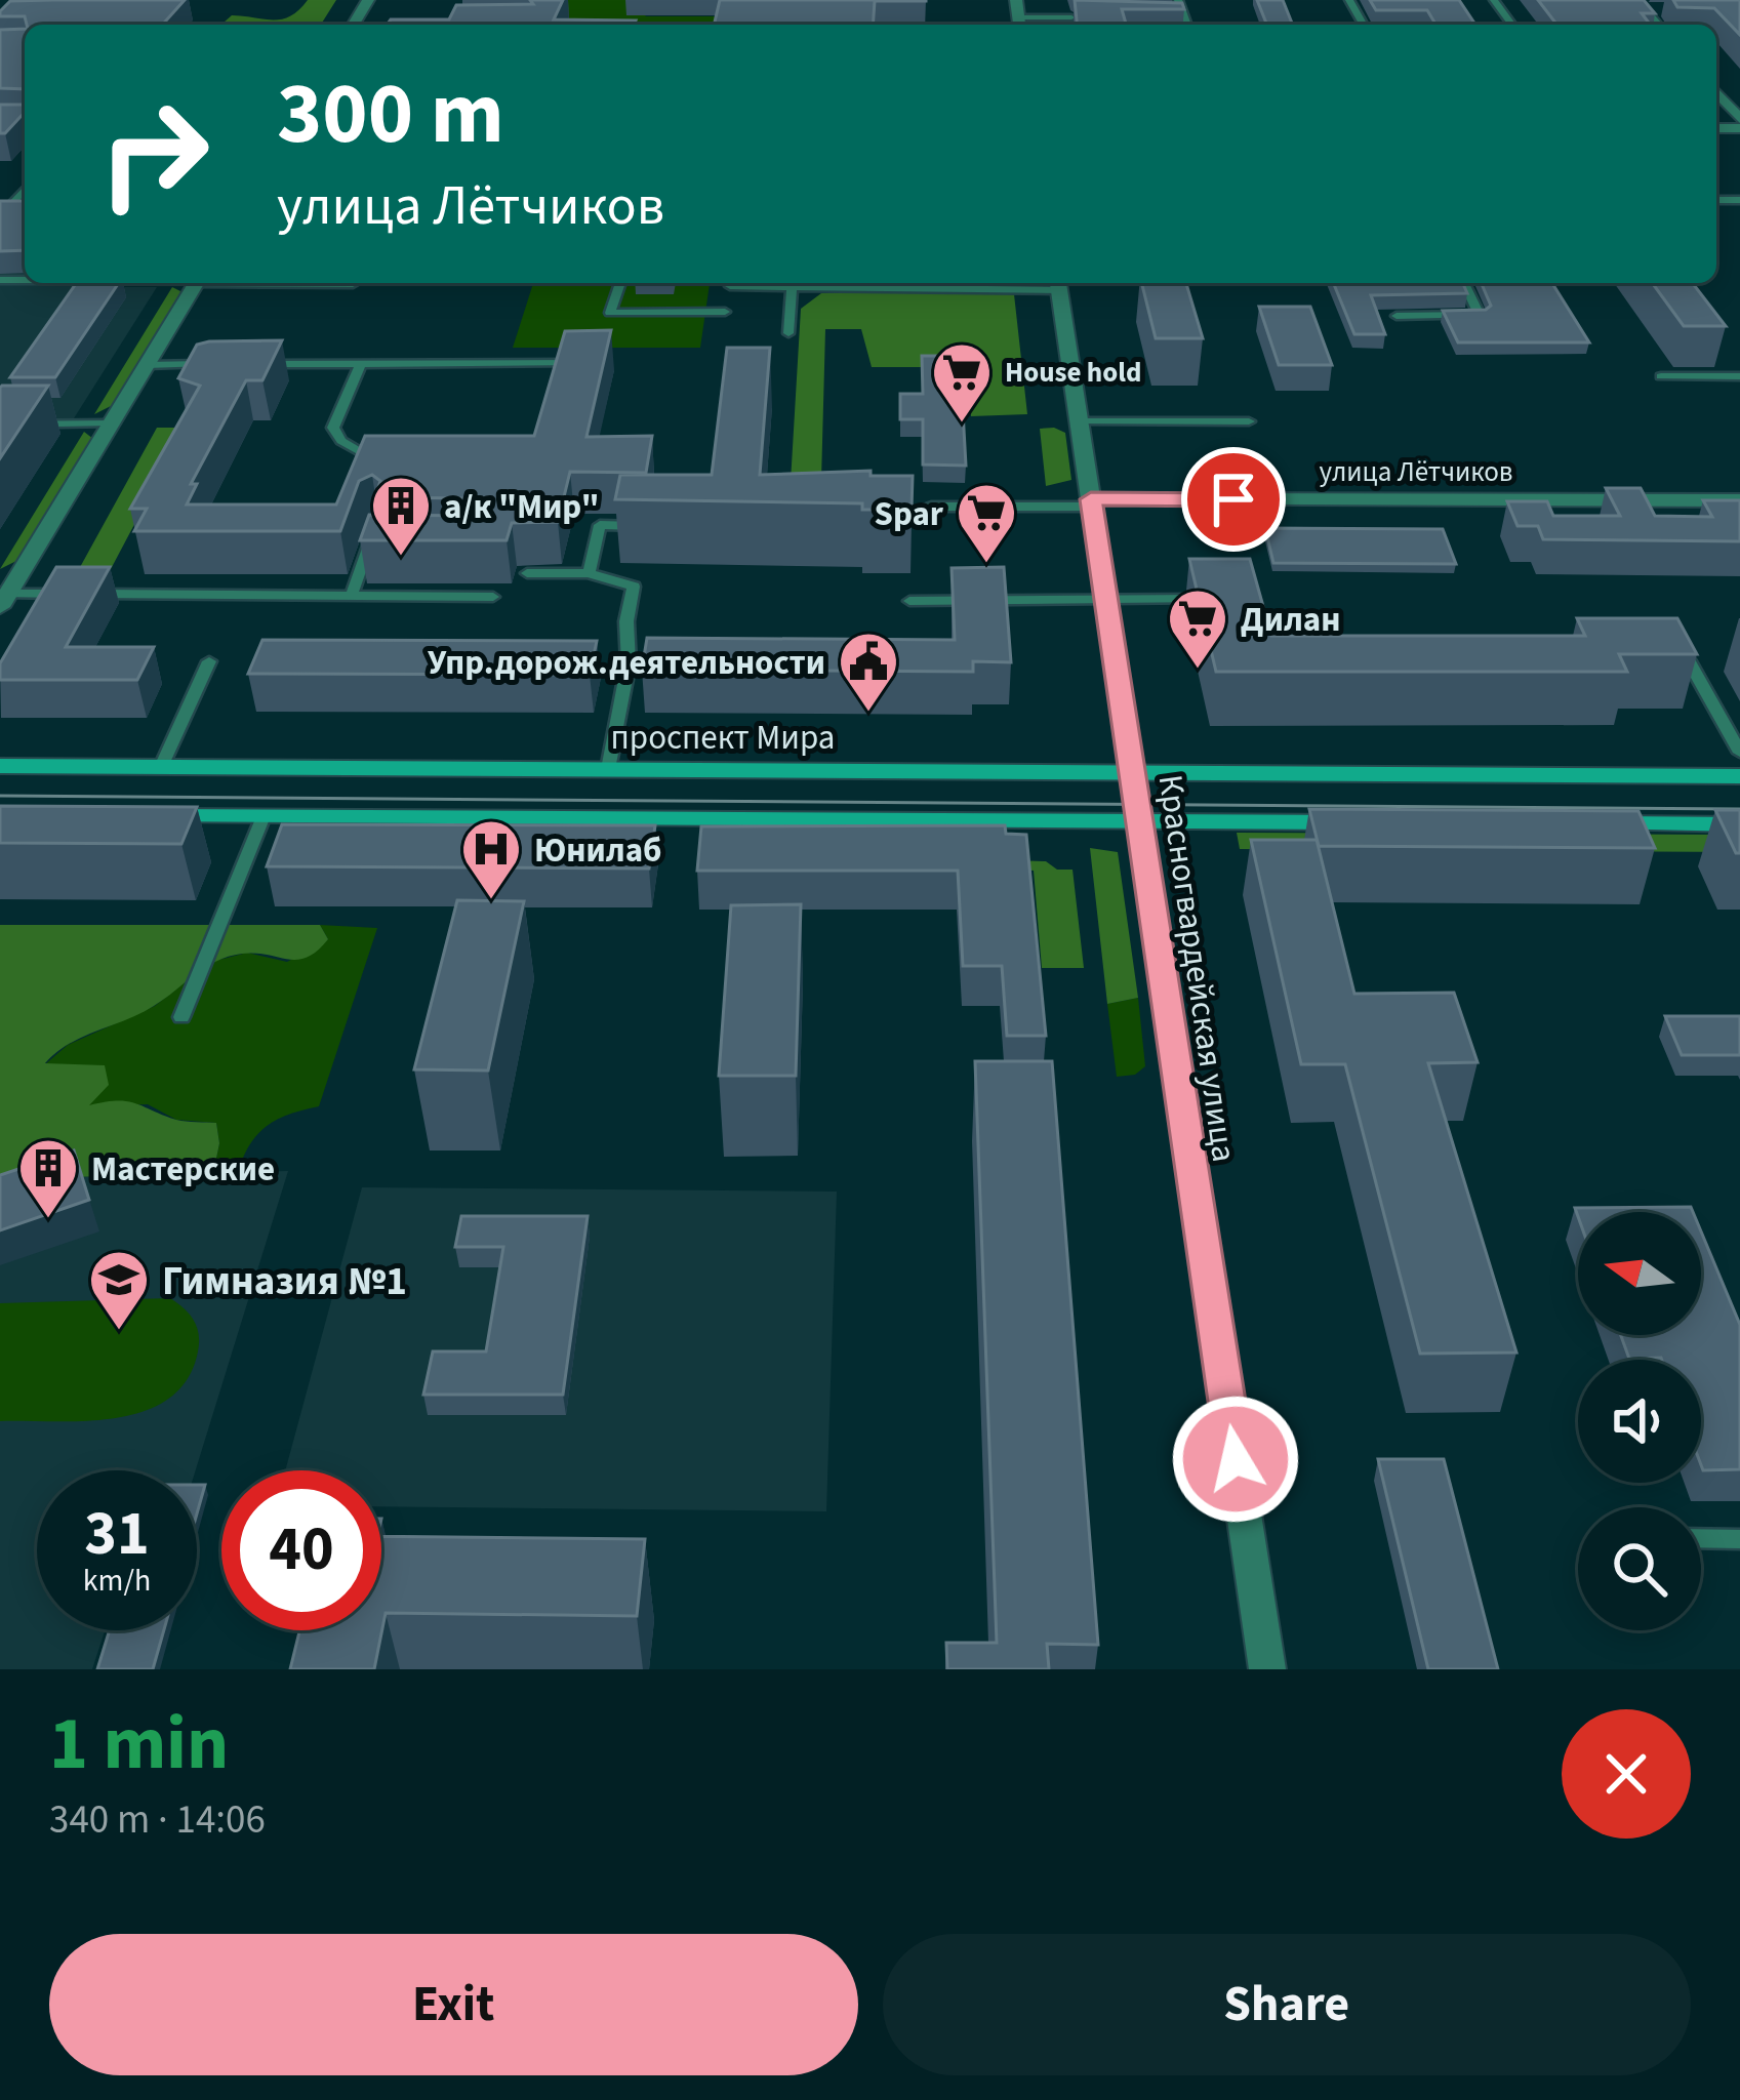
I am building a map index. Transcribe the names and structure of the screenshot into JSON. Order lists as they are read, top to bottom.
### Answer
{
  "streets": {
    "main road": ["проспект Мира"],
    "street": ["улица Лётчиков", "Красногвардейская улица"]
  },
  "crossings": [
    ["улица Лётчиков", "Красногвардейская улица"],
    ["проспект Мира", "Красногвардейская улица"]
  ],
  "places": {
    "supermarket": ["House hold", "Spar", "Дилан"],
    "building": ["а/к \"Мир\"", "Мастерские"],
    "public building": ["Упр.дорож.деятельности"],
    "hospital": ["Юнилаб"],
    "school or university": ["Гимназия №1"]
  },
  "north": "left",
  "page": {
    "turn": ["300 m", "улица Лётчиков"],
    "speed": "31 km/h",
    "limit": "40",
    "heading": ["1 min", "340 m · 14:06"],
    "buttons": ["Exit", "Share"]
  }
}
